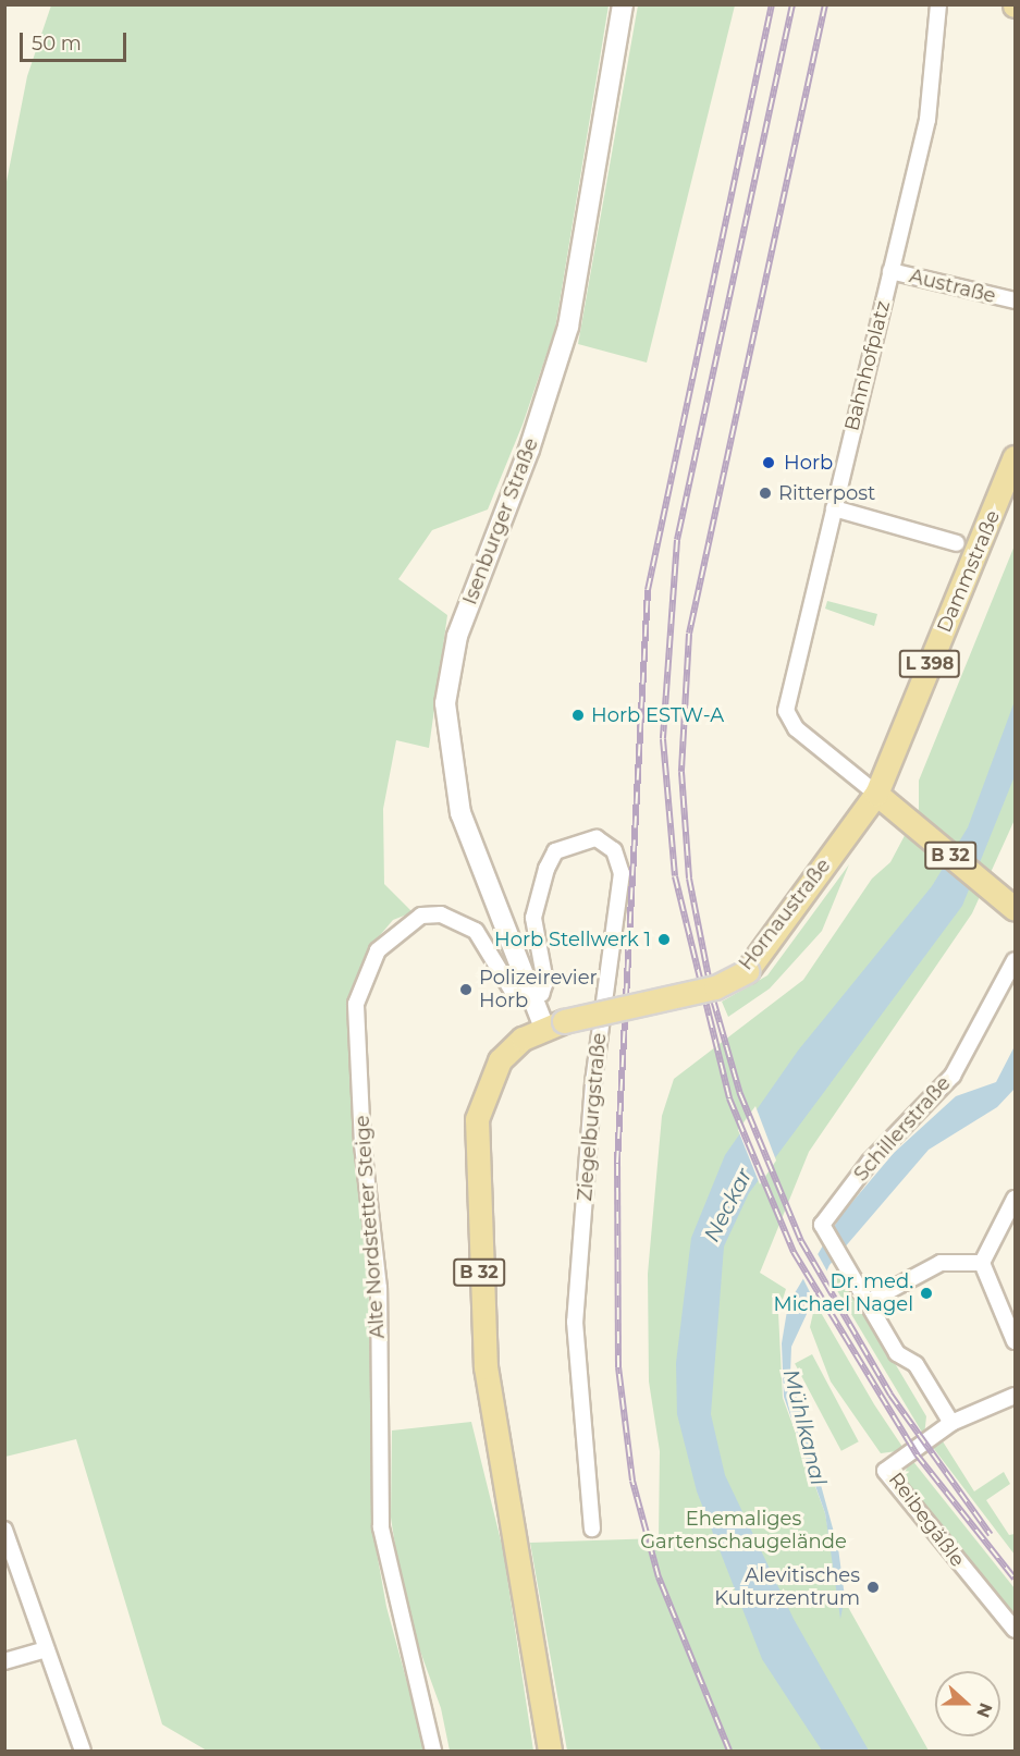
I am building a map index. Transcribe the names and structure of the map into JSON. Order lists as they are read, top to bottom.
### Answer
{
  "streets": {
    "main road": [
      "Dammstraße",
      "L 398",
      "B 32",
      "Hornaustraße"
    ],
    "street": [
      "Austraße",
      "Bahnhofplatz",
      "Isenburger Straße",
      "Ziegelburgstraße",
      "Schillerstraße",
      "Alte Nordstetter Steige",
      "Reibegäßle"
    ]
  },
  "crossings": [
    ["Austraße", "Bahnhofplatz"],
    ["Bahnhofplatz", "Dammstraße"],
    ["Bahnhofplatz", "B 32"],
    ["Bahnhofplatz", "Hornaustraße"],
    ["Isenburger Straße", "Hornaustraße"],
    ["Isenburger Straße", "Ziegelburgstraße"],
    ["Isenburger Straße", "Alte Nordstetter Steige"],
    ["Dammstraße", "B 32"],
    ["Dammstraße", "Hornaustraße"],
    ["B 32", "Hornaustraße"],
    ["Ziegelburgstraße", "Alte Nordstetter Steige"]
  ],
  "water": ["Neckar", "Mühlkanal"],
  "parks": ["Ehemaliges Gartenschaugelände"],
  "places": [
    "Horb",
    "Ritterpost",
    "Horb ESTW-A",
    "Horb Stellwerk 1",
    "Polizeirevier Horb",
    "Dr. med. Michael Nagel",
    "Alevitisches Kulturzentrum"
  ],
  "scale_bar": "50 m",
  "north": "right"
}
